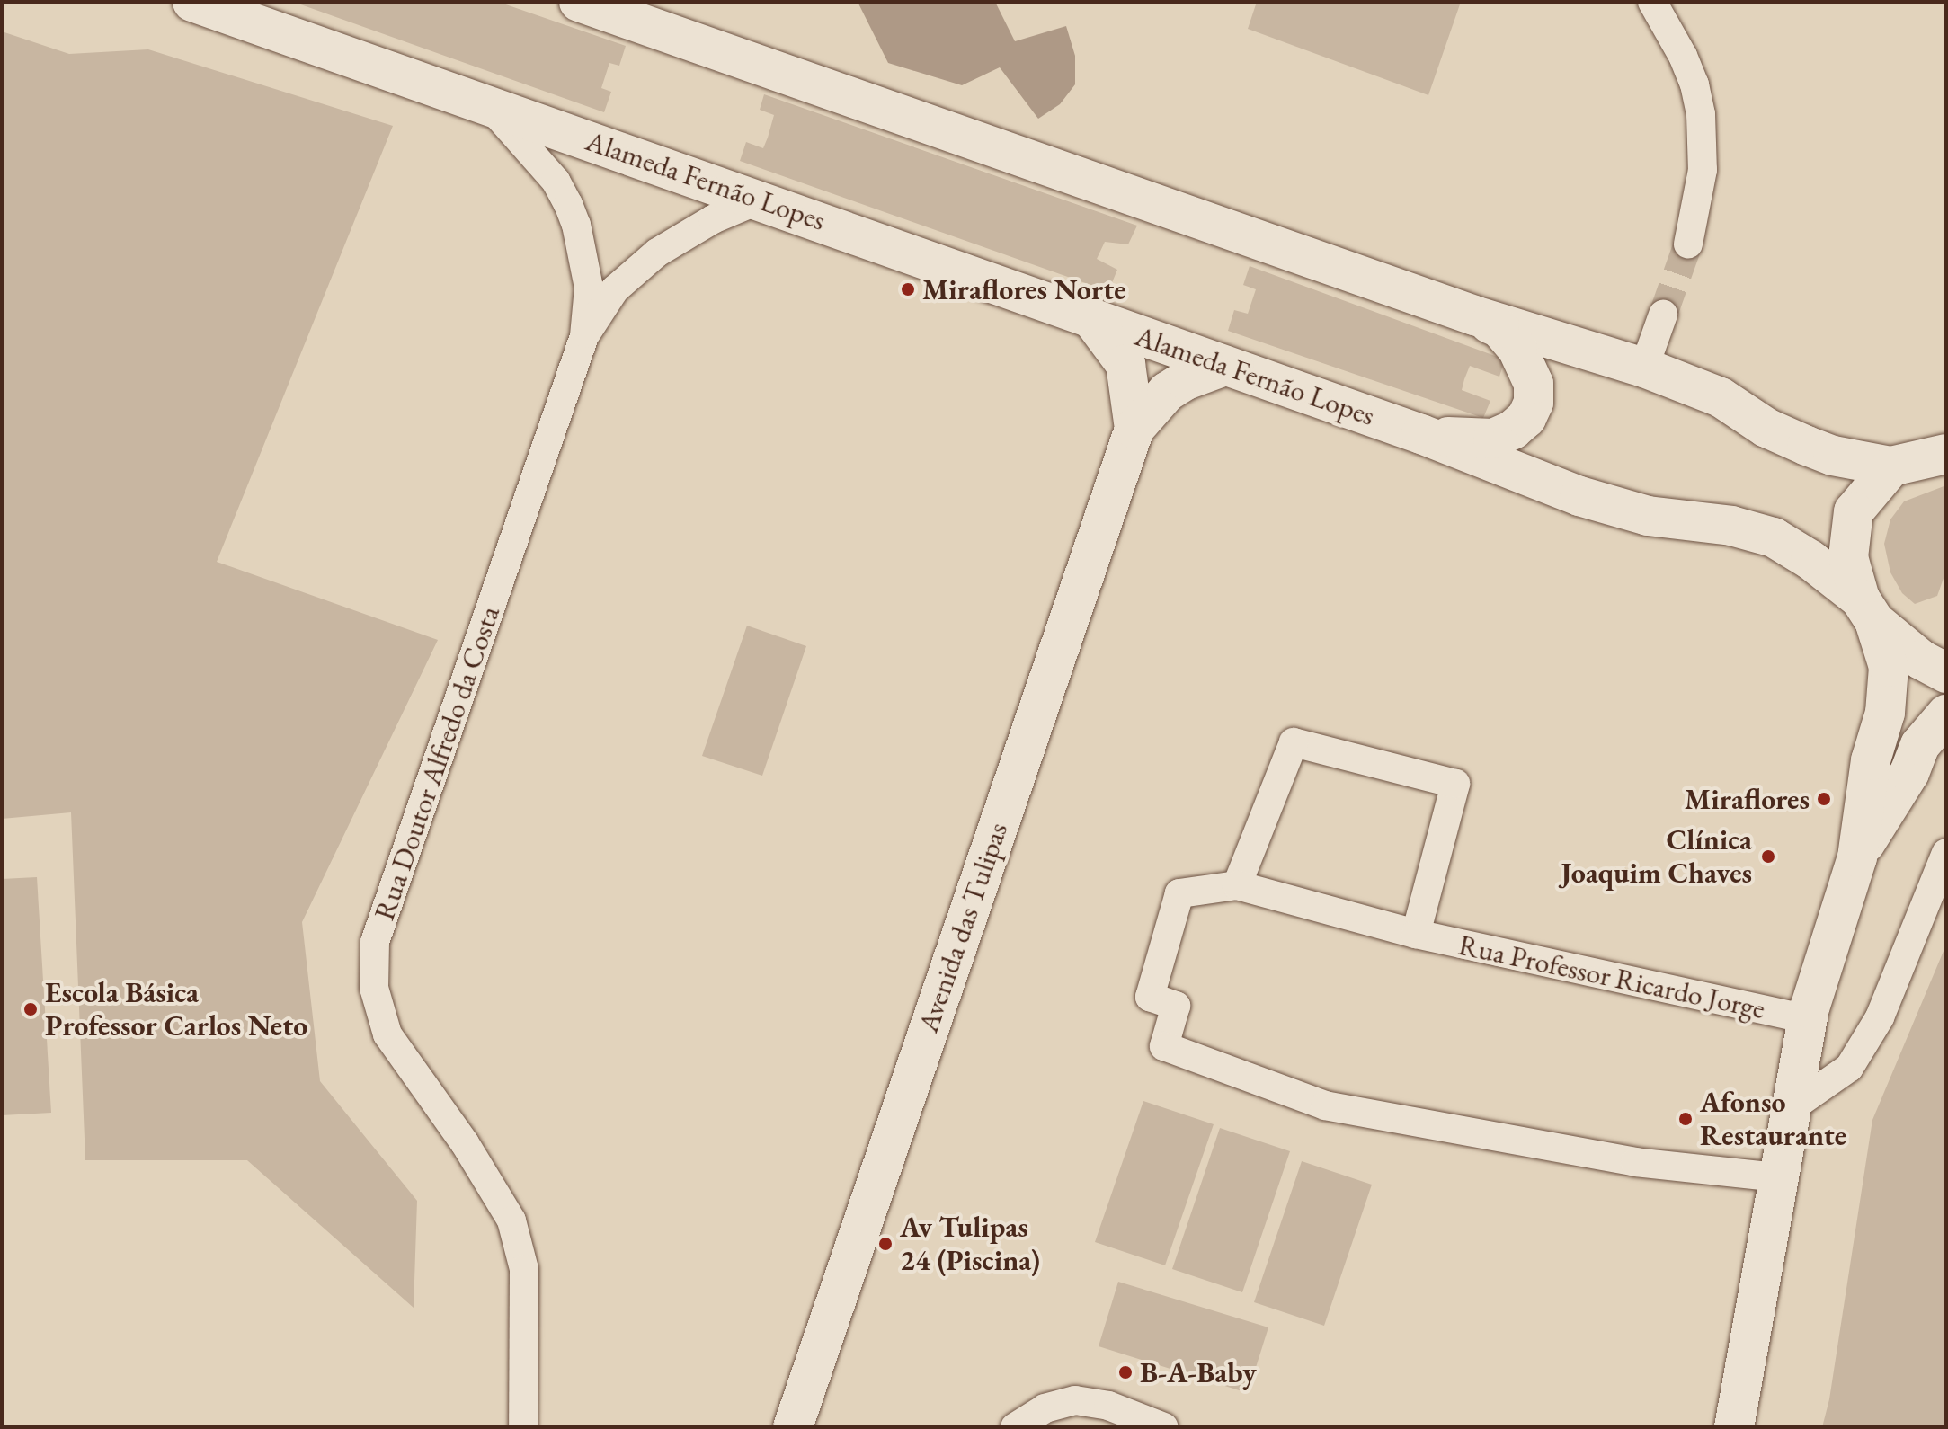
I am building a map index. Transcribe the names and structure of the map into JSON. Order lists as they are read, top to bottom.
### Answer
{
  "streets": {
    "street": [
      "Alameda Fernão Lopes",
      "Rua Doutor Alfredo da Costa",
      "Avenida das Tulipas",
      "Rua Professor Ricardo Jorge"
    ]
  },
  "crossings": [
    ["Alameda Fernão Lopes", "Rua Doutor Alfredo da Costa"],
    ["Alameda Fernão Lopes", "Avenida das Tulipas"]
  ],
  "places": [
    "Miraflores Norte",
    "Miraflores",
    "Clínica Joaquim Chaves",
    "Escola Básica Professor Carlos Neto",
    "Afonso Restaurante",
    "Av Tulipas 24 (Piscina)",
    "B-A-Baby"
  ]
}
